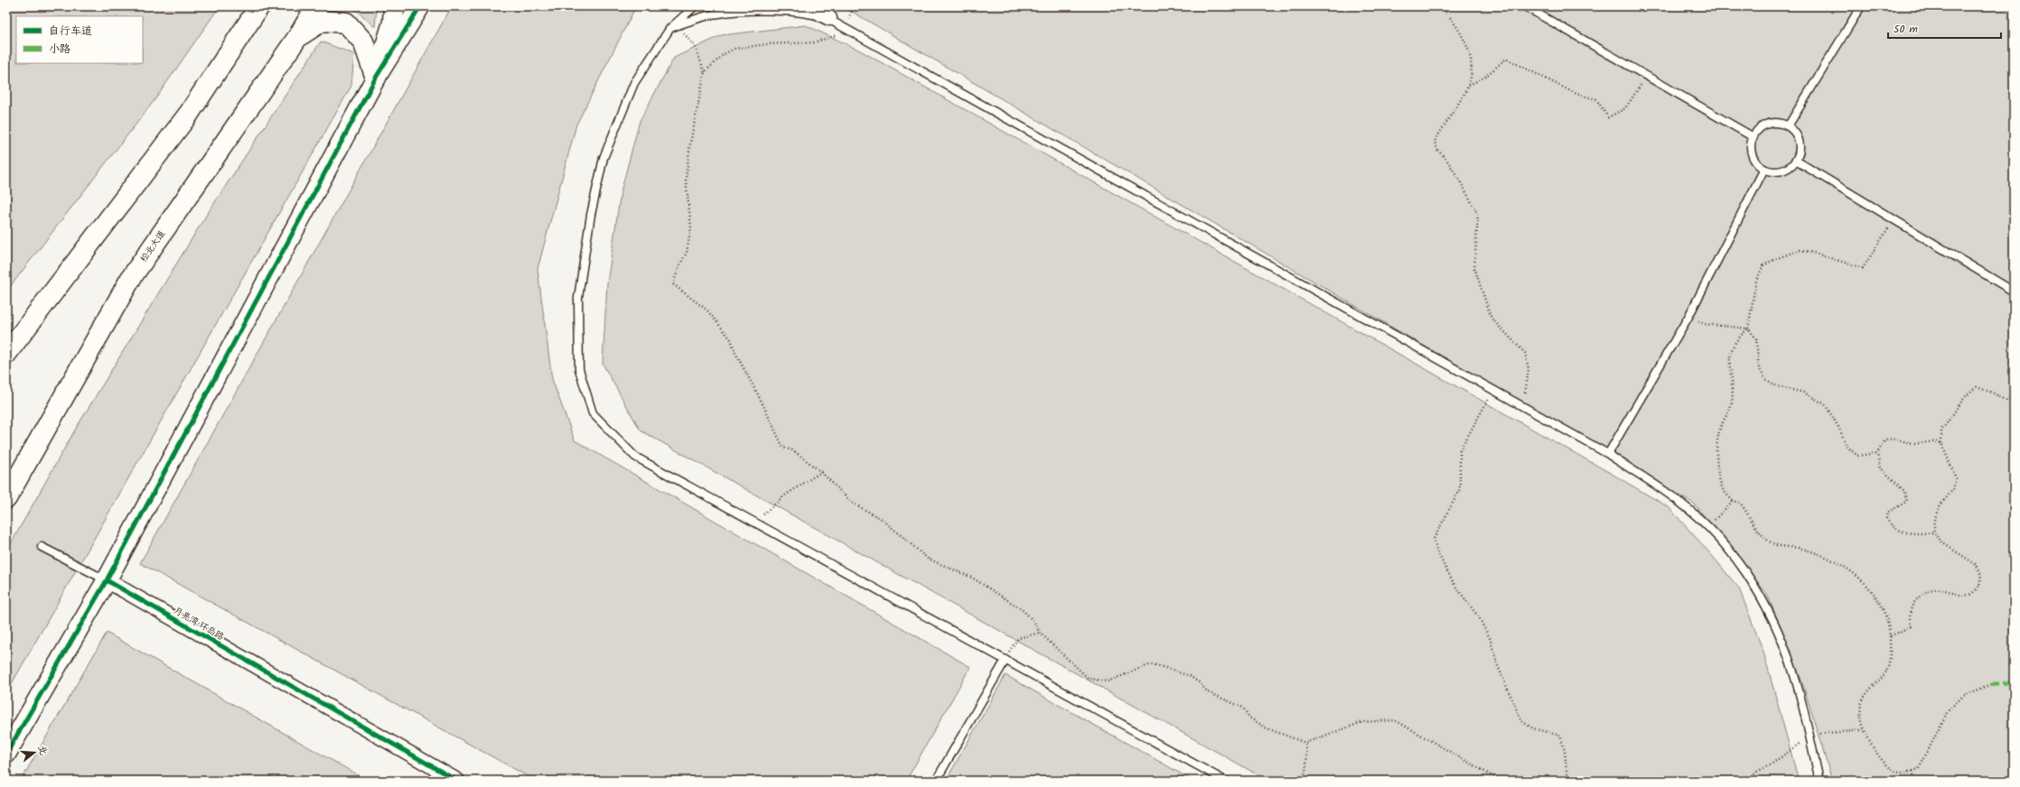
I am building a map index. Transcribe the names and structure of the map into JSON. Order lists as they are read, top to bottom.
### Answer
{
  "streets": {
    "highway": ["松北大道"],
    "street": ["月亮湾·环岛路"]
  },
  "legend": ["自行车道", "小路"],
  "scale_bar": "50 m",
  "north": "right"
}
